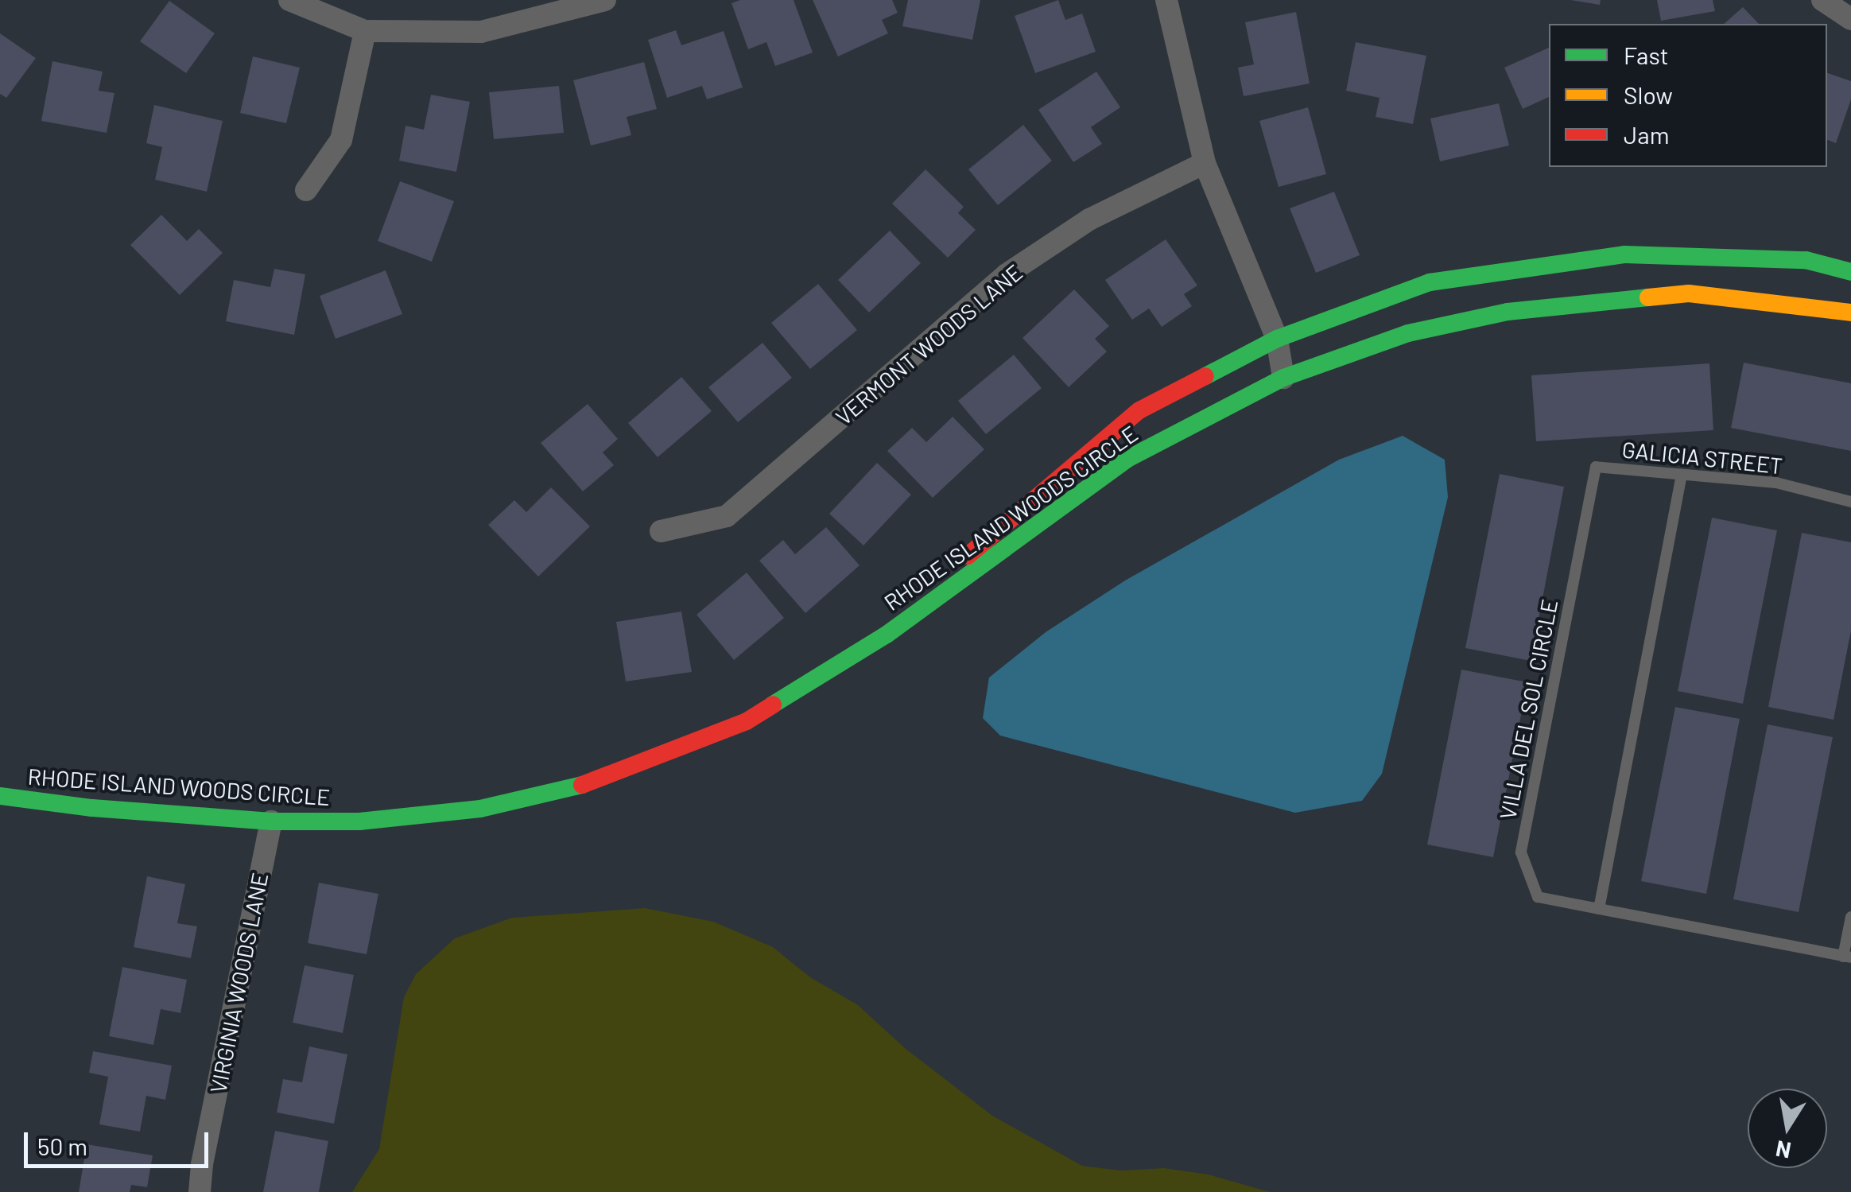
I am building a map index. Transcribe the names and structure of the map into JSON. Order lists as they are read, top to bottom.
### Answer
{
  "streets": {
    "street": ["VERMONT WOODS LANE", "RHODE ISLAND WOODS CIRCLE", "VIRGINIA WOODS LANE"],
    "lane": ["GALICIA STREET", "VILLA DEL SOL CIRCLE"]
  },
  "crossings": [
    ["GALICIA STREET", "VILLA DEL SOL CIRCLE"],
    ["RHODE ISLAND WOODS CIRCLE", "VIRGINIA WOODS LANE"]
  ],
  "legend": ["Fast", "Slow", "Jam"],
  "scale_bar": "50 m",
  "north": "bottom"
}
